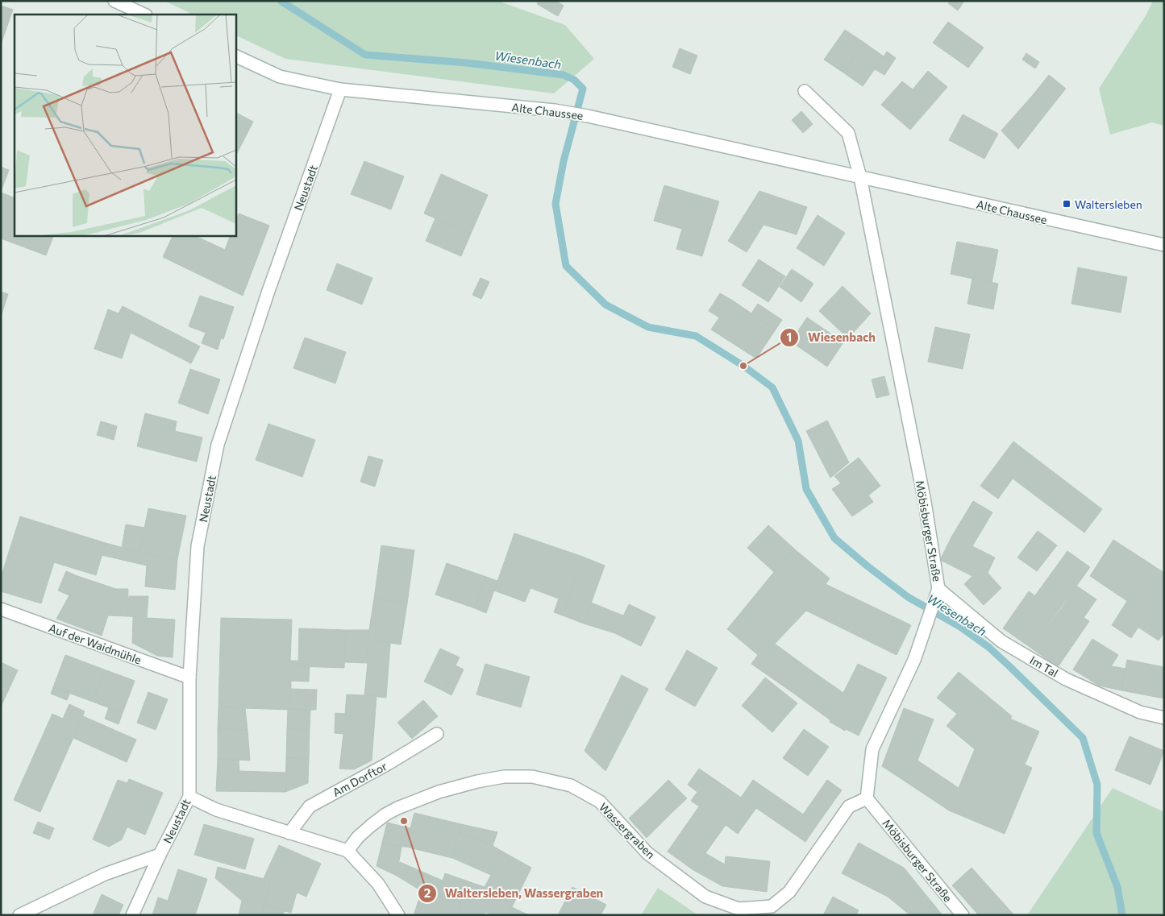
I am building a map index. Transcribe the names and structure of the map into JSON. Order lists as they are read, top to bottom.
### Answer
{
  "streets": {
    "street": [
      "Alte Chaussee",
      "Neustadt",
      "Möbisburger Straße",
      "Auf der Waidmühle",
      "Im Tal",
      "Am Dorftor",
      "Wassergraben"
    ]
  },
  "crossings": [
    ["Alte Chaussee", "Neustadt"],
    ["Alte Chaussee", "Möbisburger Straße"],
    ["Neustadt", "Auf der Waidmühle"],
    ["Möbisburger Straße", "Im Tal"],
    ["Möbisburger Straße", "Wassergraben"]
  ],
  "water": ["Wiesenbach"],
  "places": {
    "transit": ["Waltersleben"],
    "other": ["Wiesenbach", "Waltersleben, Wassergraben"]
  }
}
